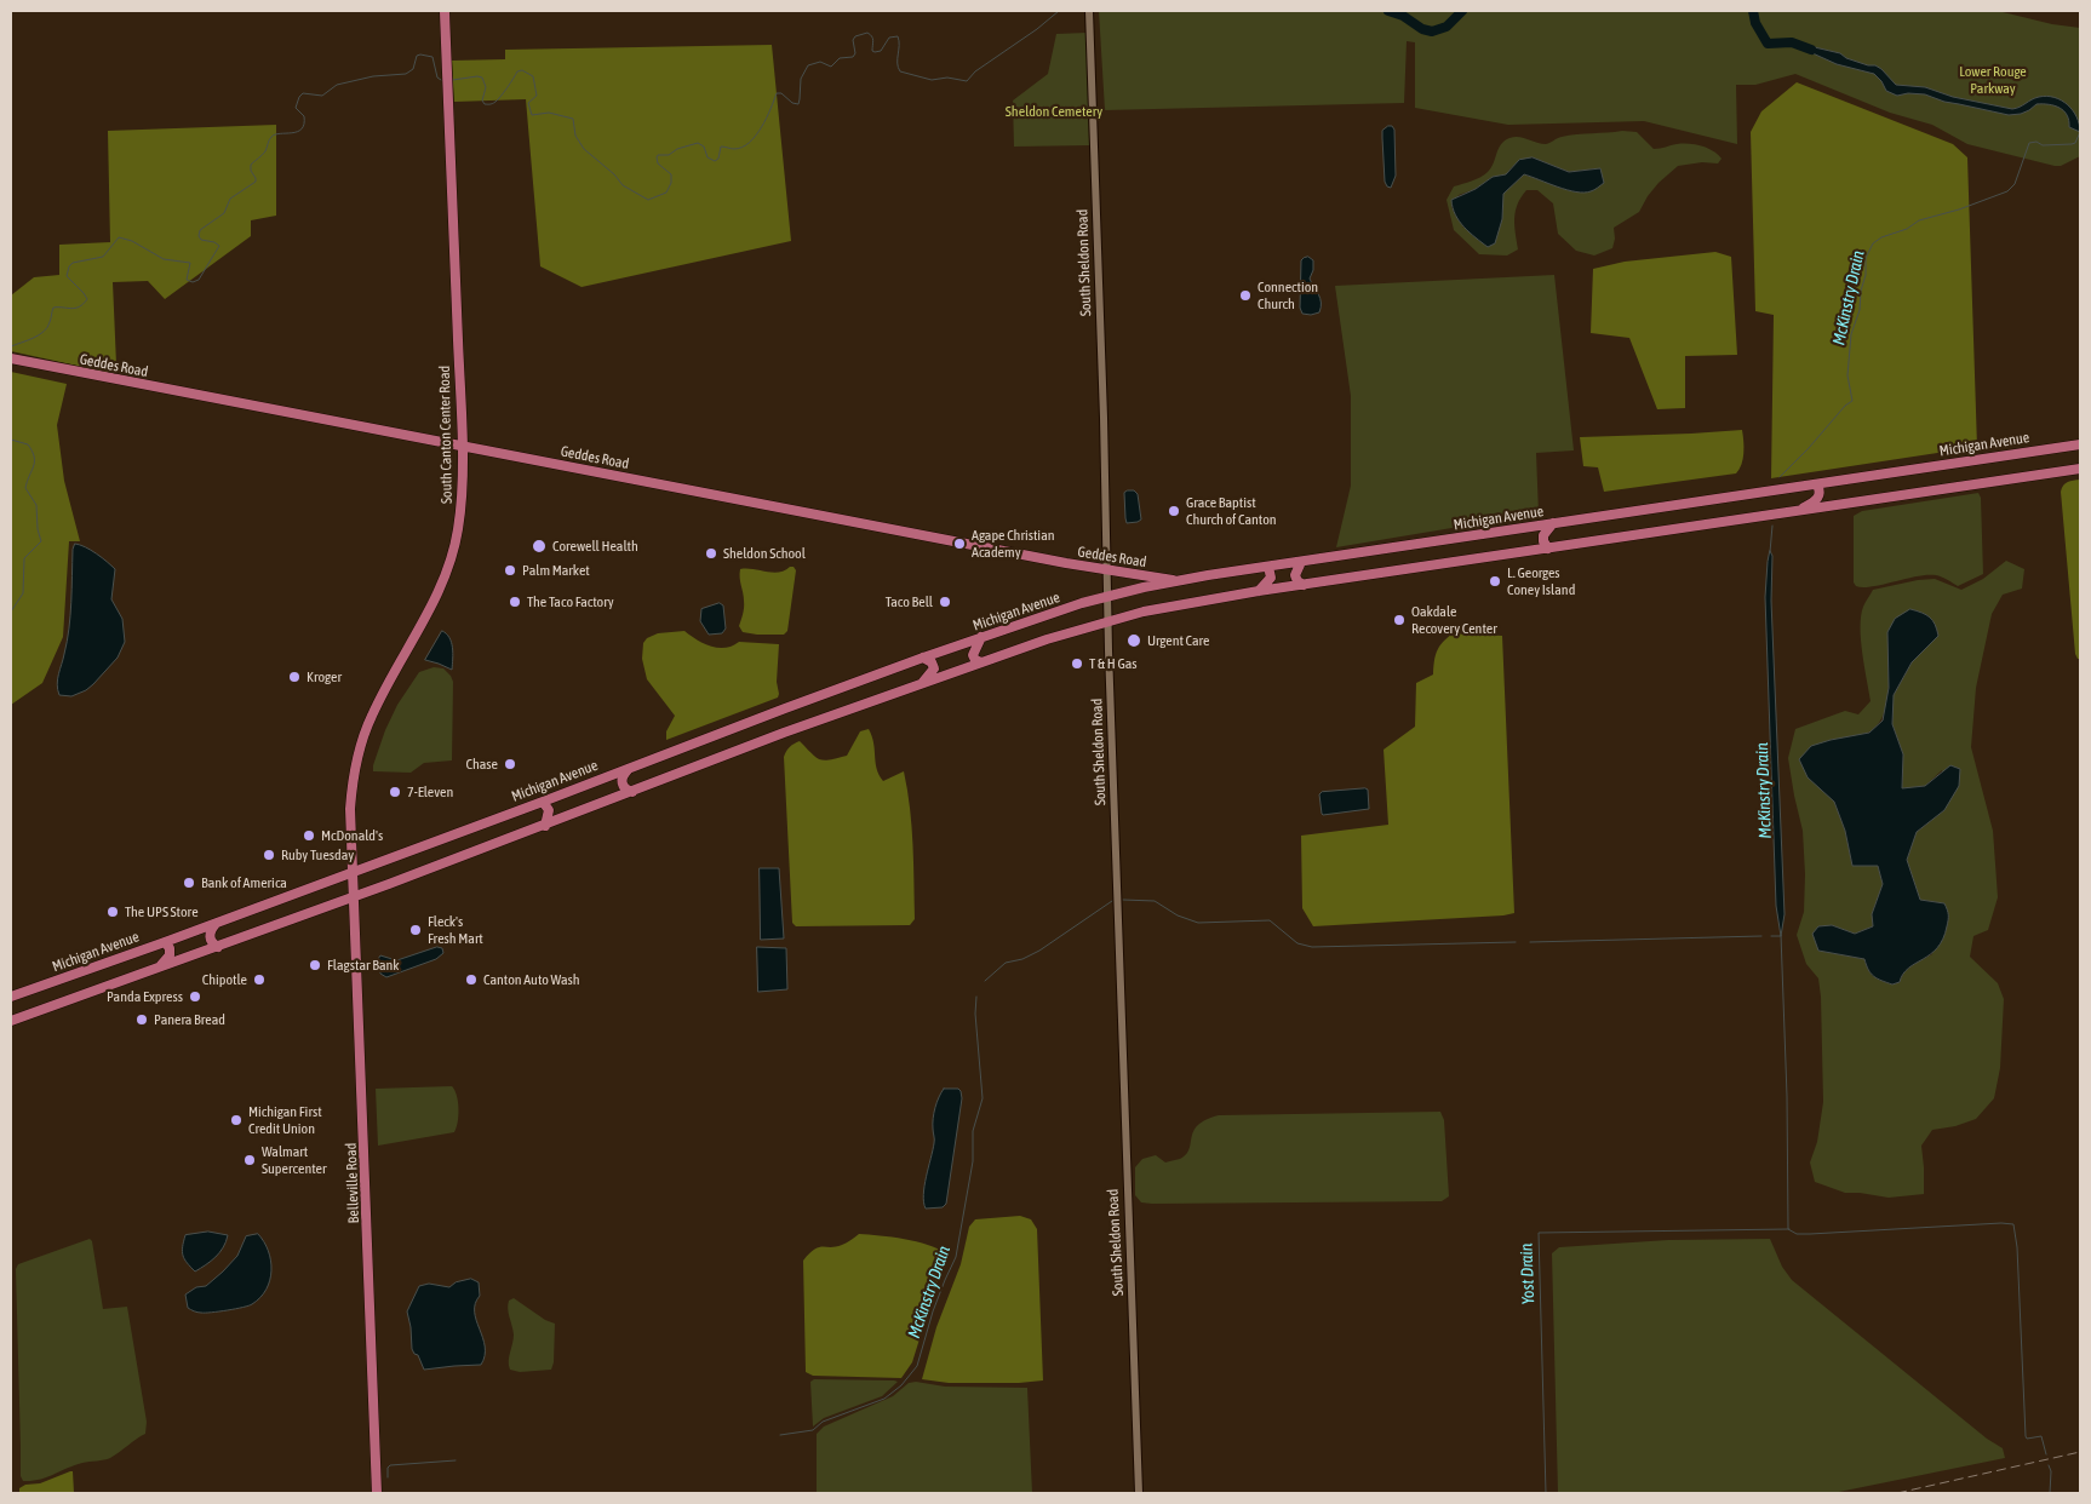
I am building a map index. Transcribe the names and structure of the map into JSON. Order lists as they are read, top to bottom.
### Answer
{
  "streets": {
    "main road": [
      "Geddes Road",
      "South Canton Center Road",
      "Michigan Avenue",
      "Belleville Road"
    ],
    "street": ["South Sheldon Road"]
  },
  "crossings": [
    ["South Sheldon Road", "Geddes Road"],
    ["South Sheldon Road", "Michigan Avenue"],
    ["Geddes Road", "South Canton Center Road"],
    ["Geddes Road", "Michigan Avenue"],
    ["South Canton Center Road", "Michigan Avenue"],
    ["South Canton Center Road", "Belleville Road"],
    ["Michigan Avenue", "Belleville Road"]
  ],
  "water": ["McKinstry Drain", "Yost Drain"],
  "parks": ["Lower Rouge Parkway", "Sheldon Cemetery"],
  "places": [
    "Connection Church",
    "Grace Baptist Church of Canton",
    "Agape Christian Academy",
    "Corewell Health",
    "Sheldon School",
    "Palm Market",
    "L. Georges Coney Island",
    "The Taco Factory",
    "Taco Bell",
    "Oakdale Recovery Center",
    "Urgent Care",
    "T & H Gas",
    "Kroger",
    "Chase",
    "7-Eleven",
    "McDonald's",
    "Ruby Tuesday",
    "Bank of America",
    "The UPS Store",
    "Fleck's Fresh Mart",
    "Flagstar Bank",
    "Chipotle",
    "Canton Auto Wash",
    "Panda Express",
    "Panera Bread",
    "Michigan First Credit Union",
    "Walmart Supercenter"
  ]
}
